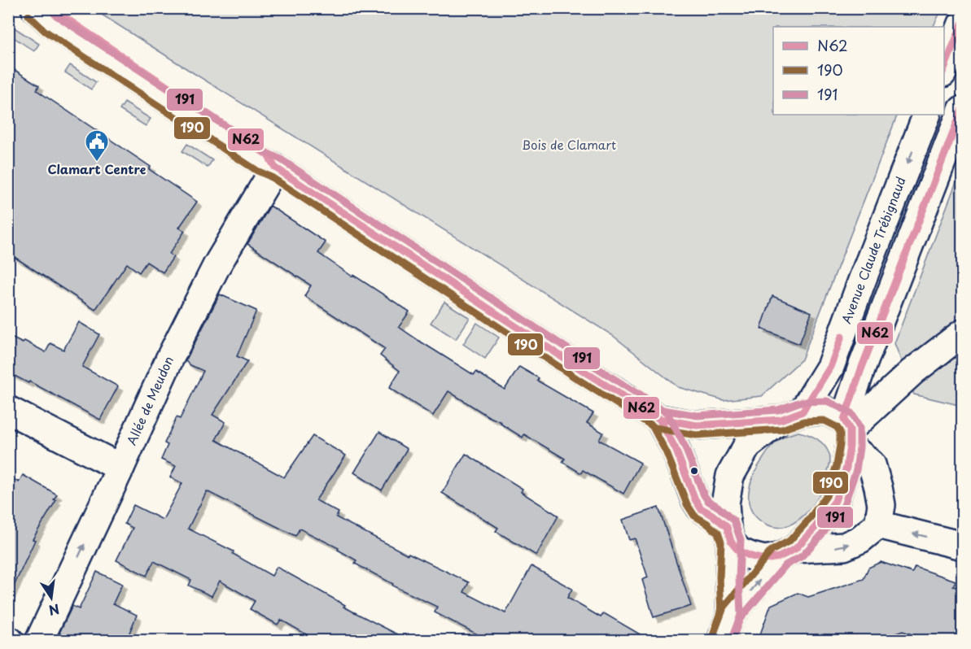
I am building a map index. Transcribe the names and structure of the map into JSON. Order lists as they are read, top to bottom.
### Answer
{
  "streets": {
    "street": ["Avenue Claude Trébignaud", "Allée de Meudon"]
  },
  "one_way": ["Allée de Meudon"],
  "parks": ["Bois de Clamart"],
  "places": {
    "public building": ["Clamart Centre"]
  },
  "lines": ["transit line N62", "transit line 191", "transit line 190"],
  "legend": ["N62", "190", "191"],
  "north": "bottom"
}
